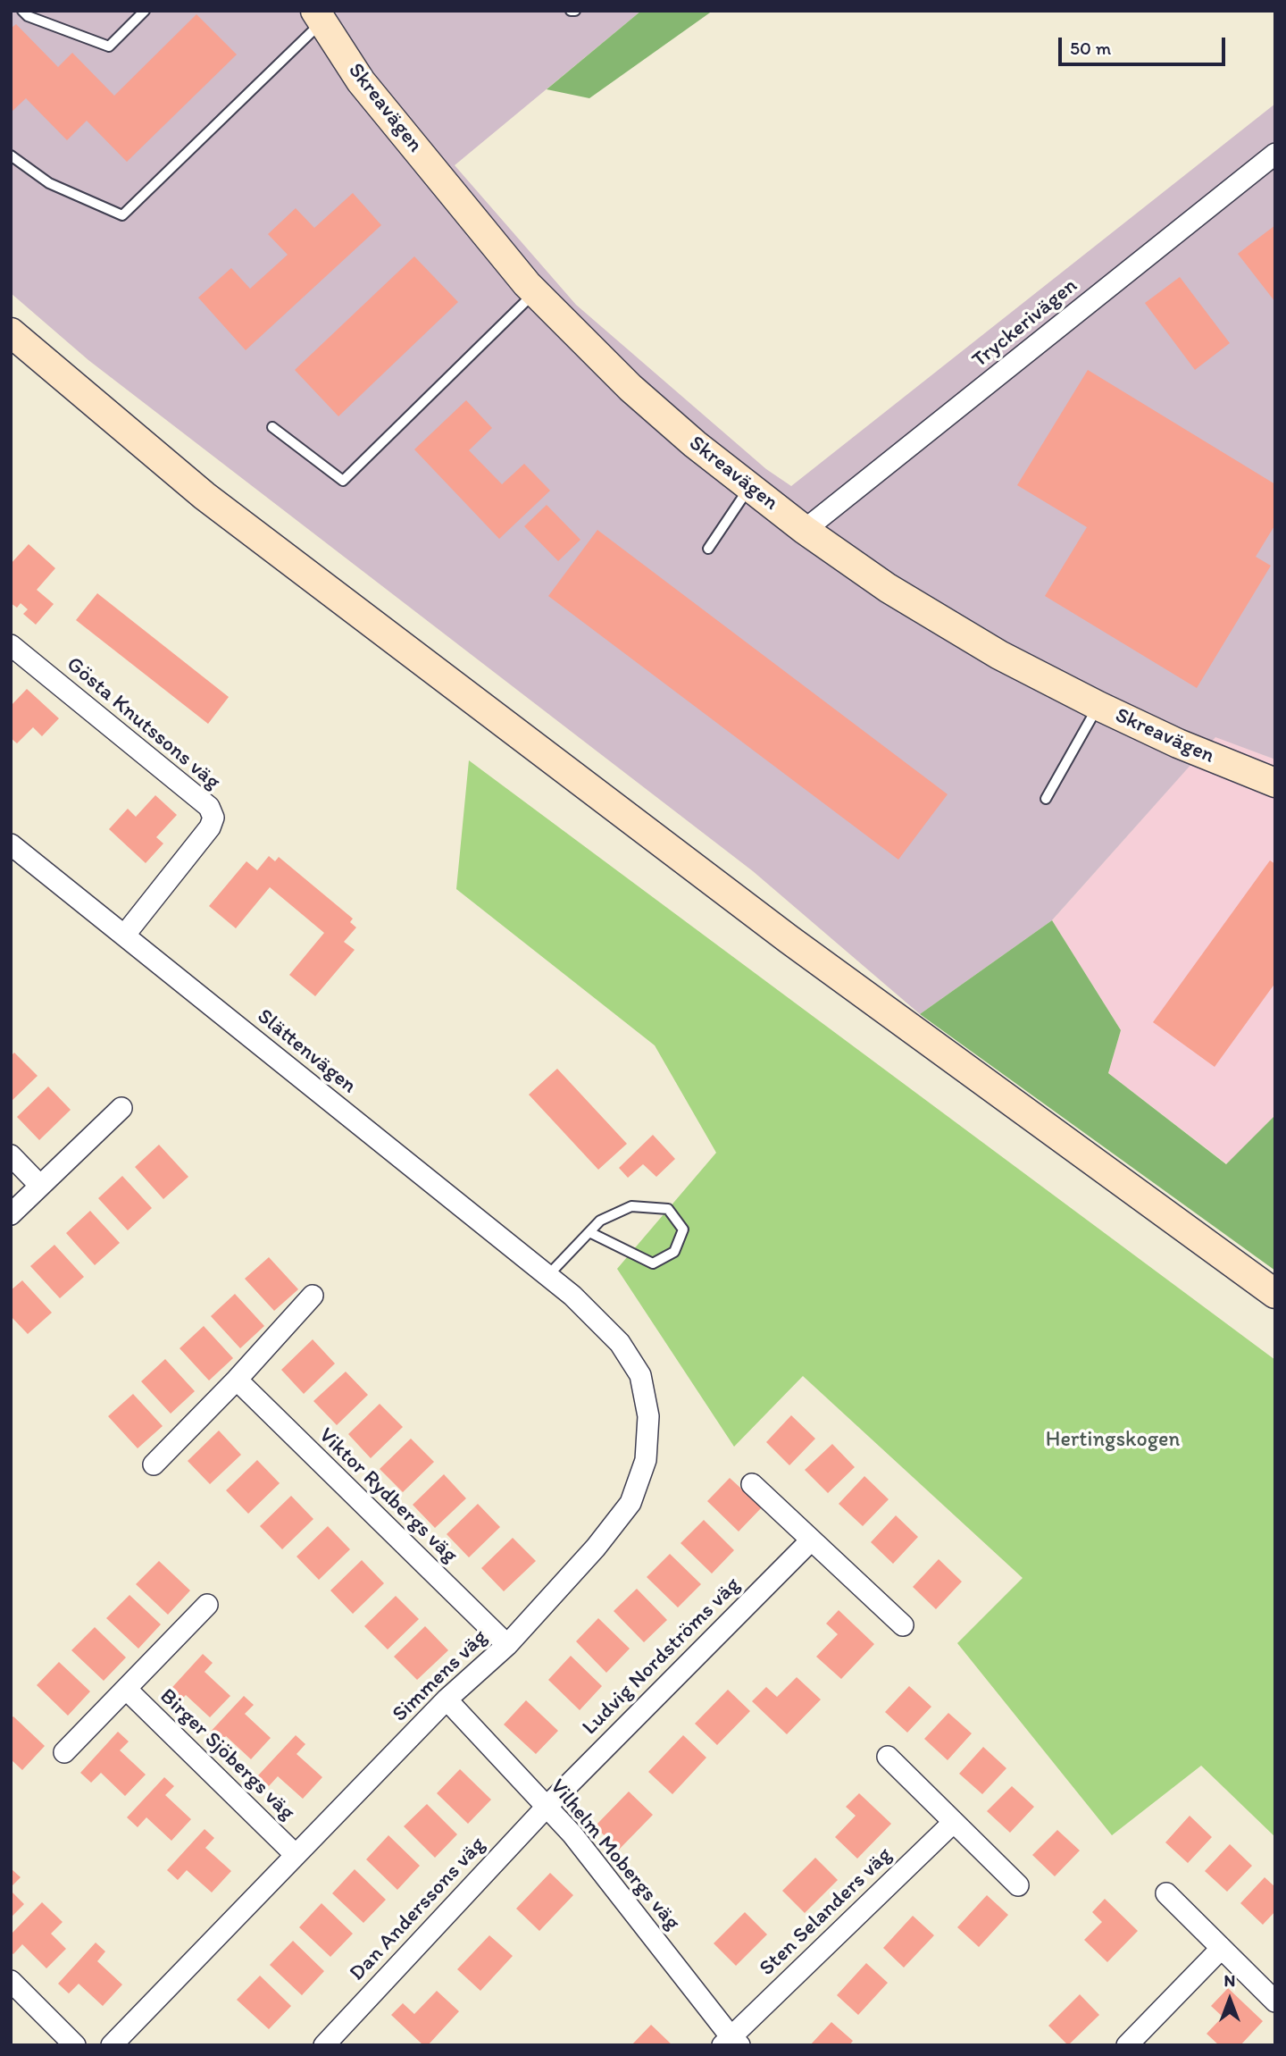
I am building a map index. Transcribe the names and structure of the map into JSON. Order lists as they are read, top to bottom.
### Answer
{
  "streets": {
    "main road": ["Skreavägen"],
    "street": [
      "Tryckerivägen",
      "Gösta Knutssons väg",
      "Slättenvägen",
      "Viktor Rydbergs väg",
      "Ludvig Nordströms väg",
      "Simmens väg",
      "Birger Sjöbergs väg",
      "Vilhelm Mobergs väg",
      "Dan Anderssons väg",
      "Sten Selanders väg"
    ]
  },
  "crossings": [
    ["Skreavägen", "Tryckerivägen"],
    ["Gösta Knutssons väg", "Slättenvägen"],
    ["Slättenvägen", "Simmens väg"],
    ["Viktor Rydbergs väg", "Simmens väg"],
    ["Ludvig Nordströms väg", "Vilhelm Mobergs väg"],
    ["Ludvig Nordströms väg", "Dan Anderssons väg"],
    ["Simmens väg", "Birger Sjöbergs väg"],
    ["Simmens väg", "Vilhelm Mobergs väg"],
    ["Vilhelm Mobergs väg", "Dan Anderssons väg"],
    ["Vilhelm Mobergs väg", "Sten Selanders väg"]
  ],
  "parks": ["Hertingskogen"],
  "scale_bar": "50 m",
  "north": "top"
}
